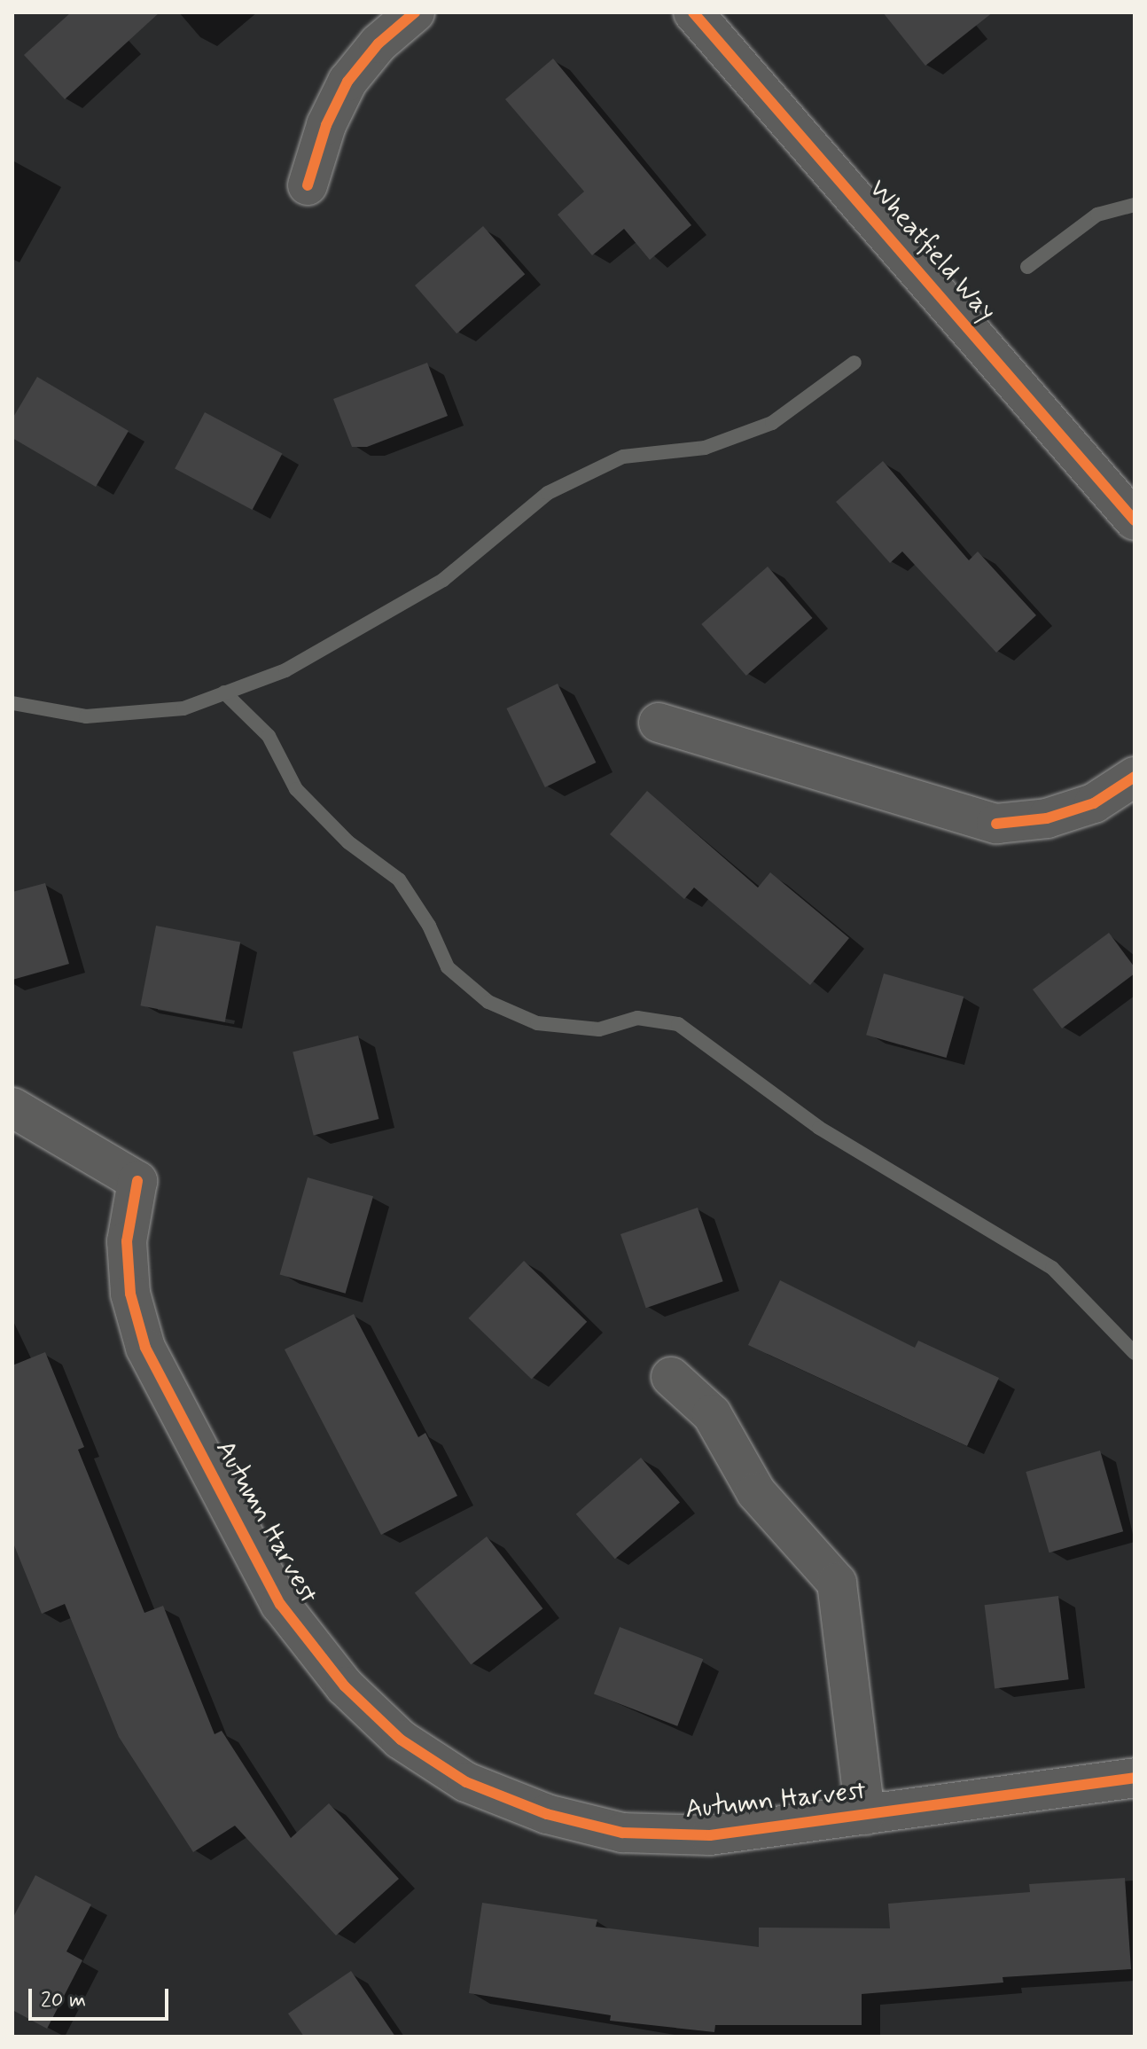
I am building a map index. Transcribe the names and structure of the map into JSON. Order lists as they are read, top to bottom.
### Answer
{
  "streets": {
    "street": ["Wheatfield Way", "Autumn Harvest"]
  },
  "scale_bar": "20 m"
}
